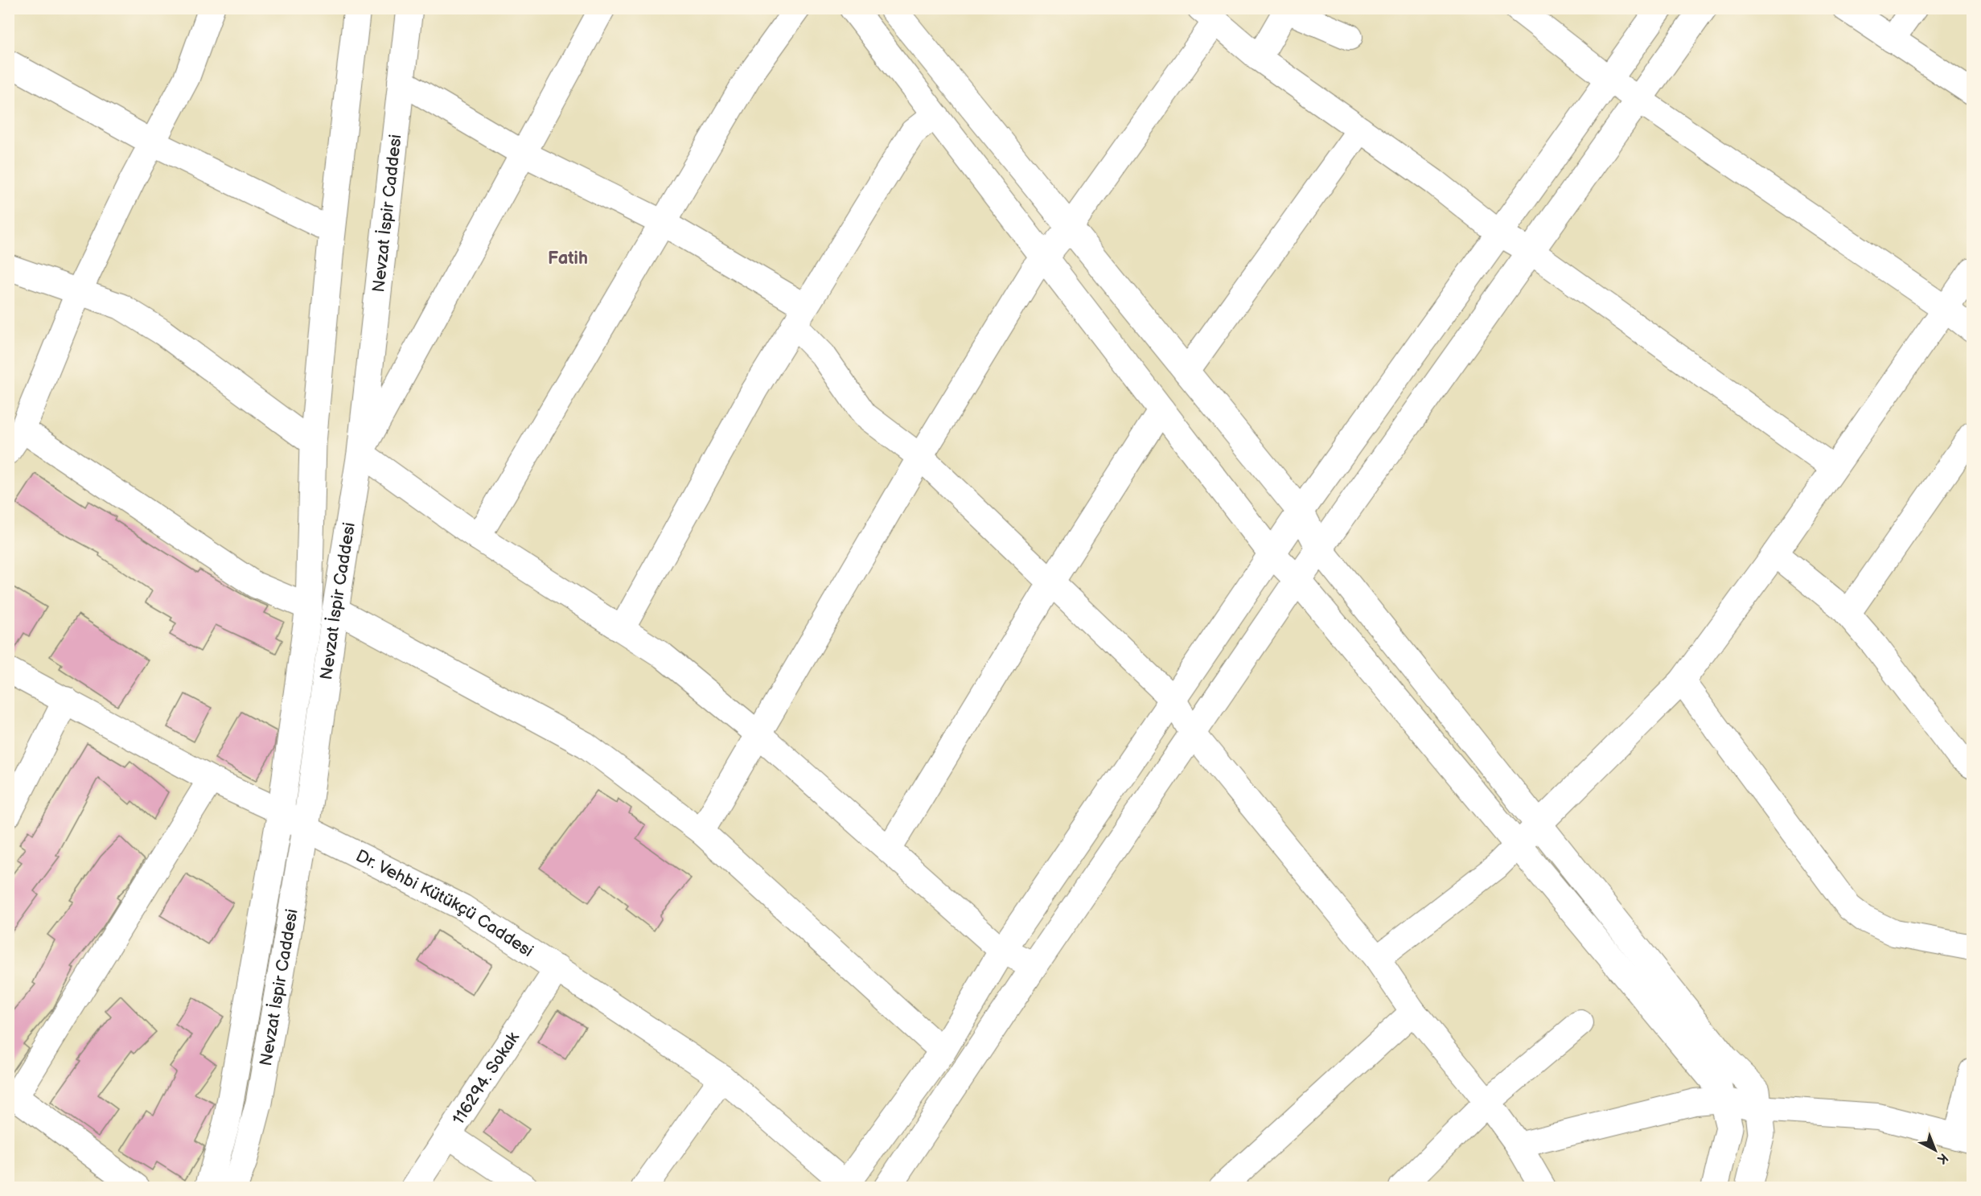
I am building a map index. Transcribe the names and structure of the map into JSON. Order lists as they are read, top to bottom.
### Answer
{
  "streets": {
    "main road": ["Nevzat İspir Caddesi"],
    "street": ["Dr. Vehbi Kütükçü Caddesi", "116294. Sokak"]
  },
  "crossings": [
    ["Nevzat İspir Caddesi", "Dr. Vehbi Kütükçü Caddesi"],
    ["Dr. Vehbi Kütükçü Caddesi", "116294. Sokak"]
  ],
  "districts": ["Fatih"],
  "north": "bottom right"
}
